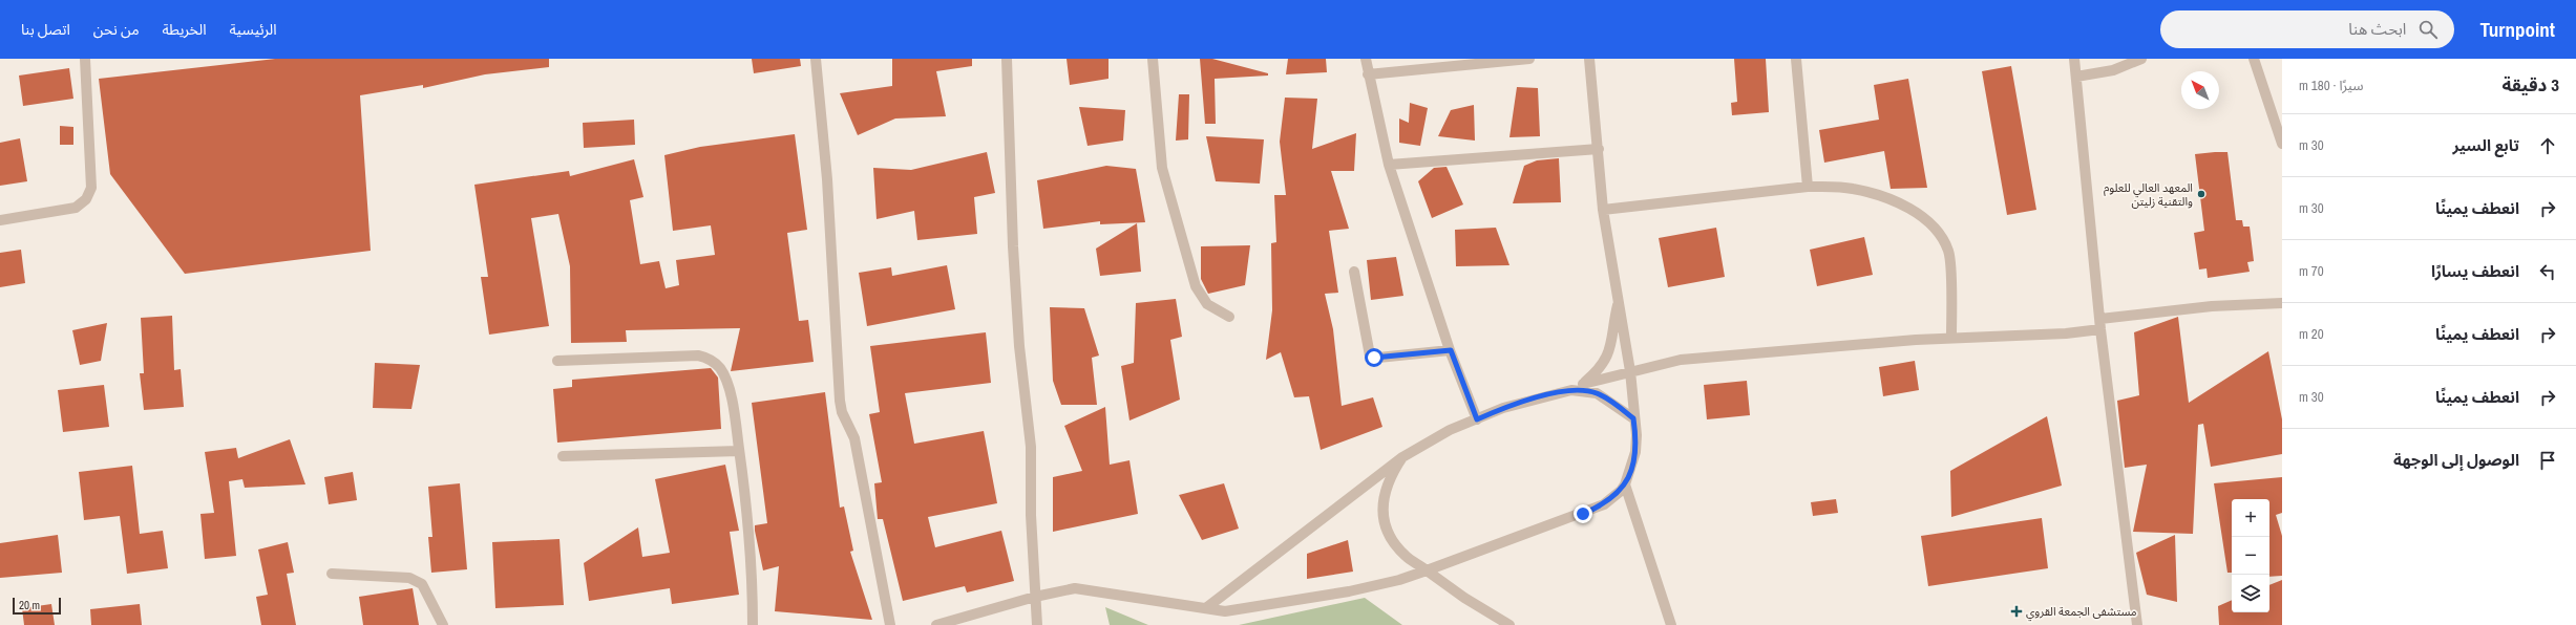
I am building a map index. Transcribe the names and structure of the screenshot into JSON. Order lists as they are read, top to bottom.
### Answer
{
  "places": {
    "other": ["المعهد العالي للعلوم والتقنية زليتن"],
    "health": ["مستشفى الجمعة القروي"]
  },
  "scale_bar": "20 m",
  "north": "top left",
  "page": {
    "header": "Turnpoint",
    "search": "ابحث هنا",
    "nav": [
      "الرئيسية",
      "الخريطة",
      "من نحن",
      "اتصل بنا"
    ],
    "heading": ["3 دقيقة", "سيرًا · 180 m"],
    "list": [
      ["تابع السير", "30 m"],
      ["انعطف يمينًا", "30 m"],
      ["انعطف يسارًا", "70 m"],
      ["انعطف يمينًا", "20 m"],
      ["انعطف يمينًا", "30 m"],
      "الوصول إلى الوجهة"
    ],
    "map_buttons": ["+", "−"],
    "scale": "20 m"
  }
}
